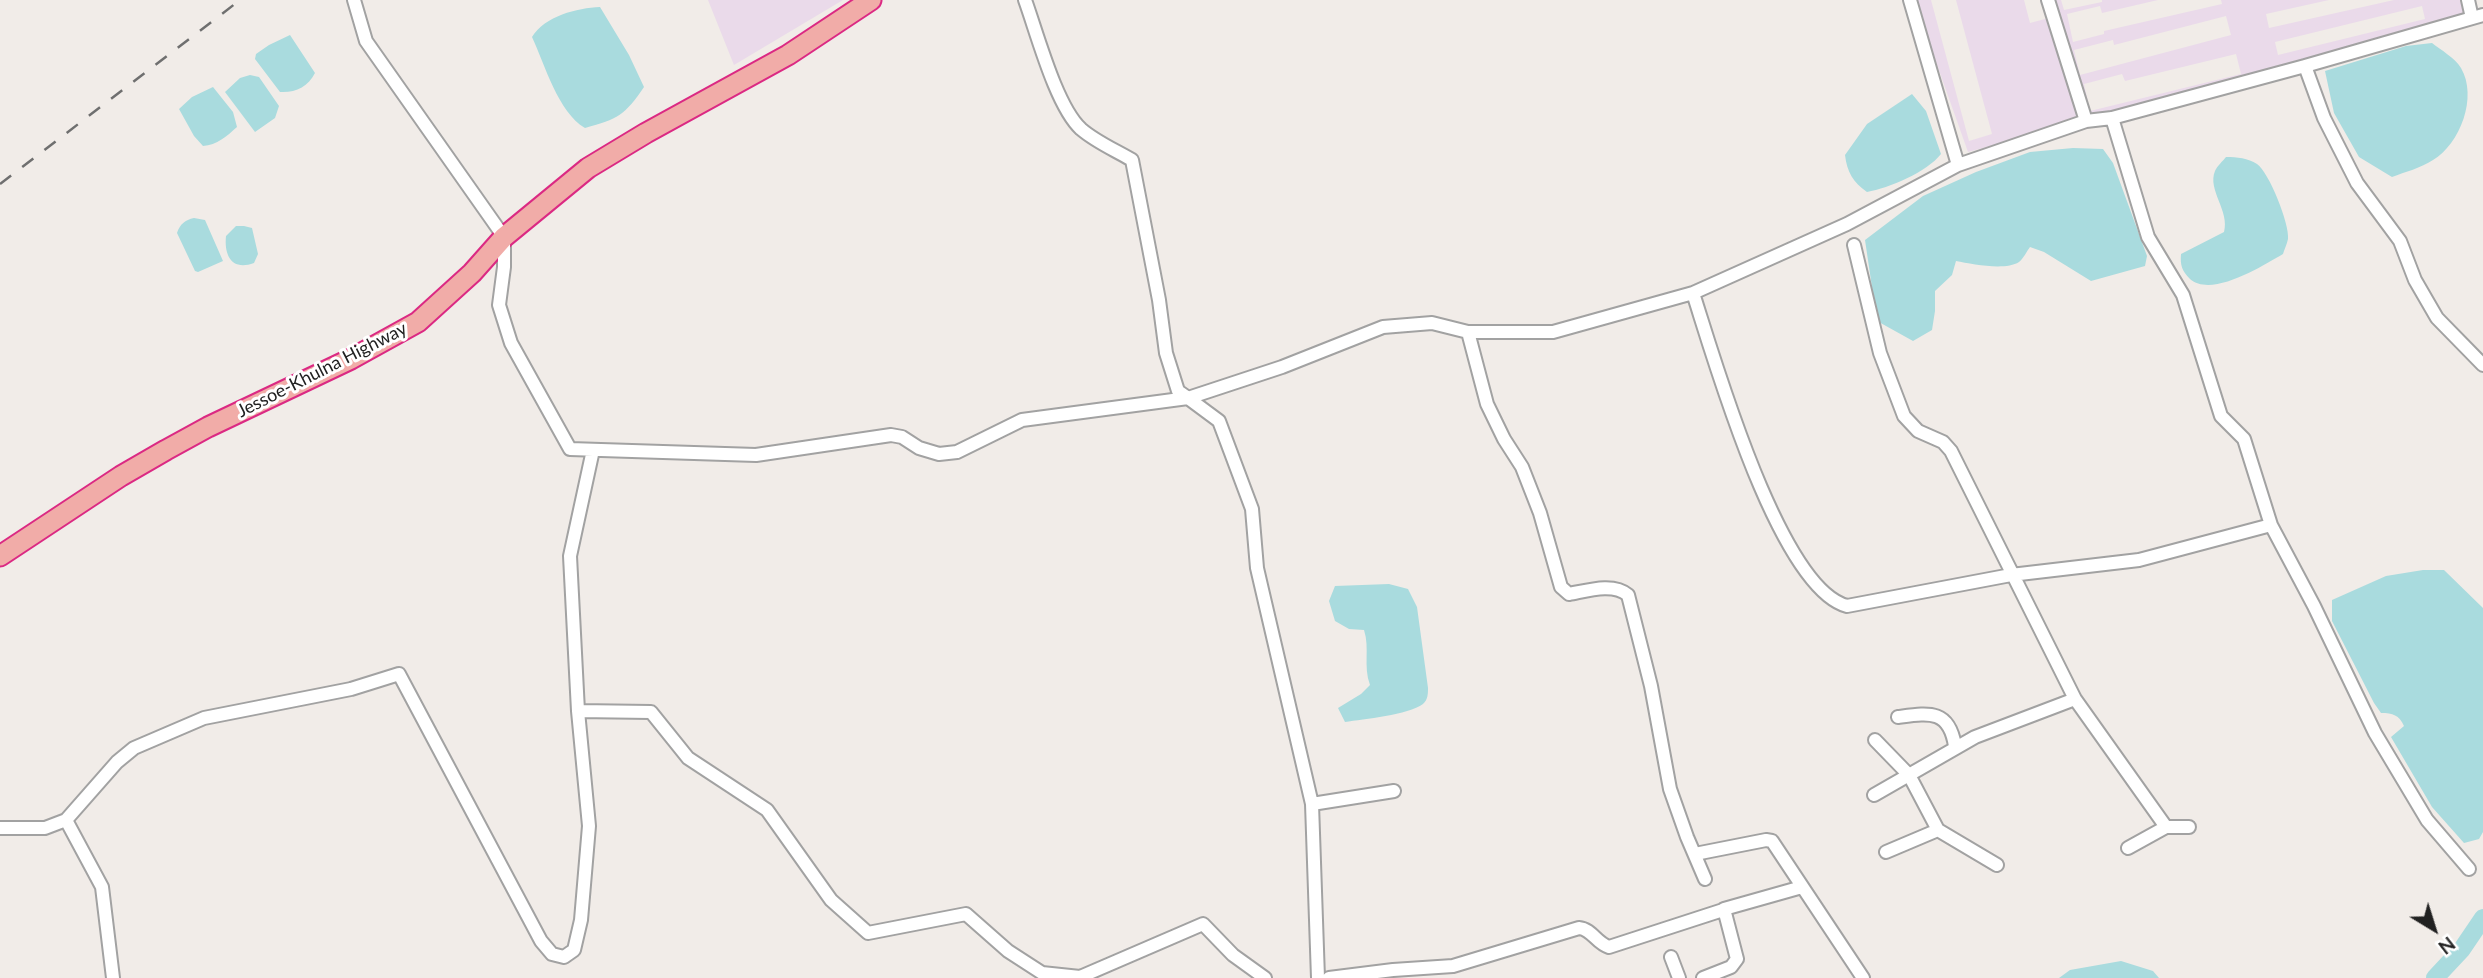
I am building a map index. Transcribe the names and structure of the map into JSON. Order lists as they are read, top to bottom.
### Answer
{
  "streets": {
    "highway": ["Jessoe-Khulna Highway"]
  },
  "north": "bottom right"
}
